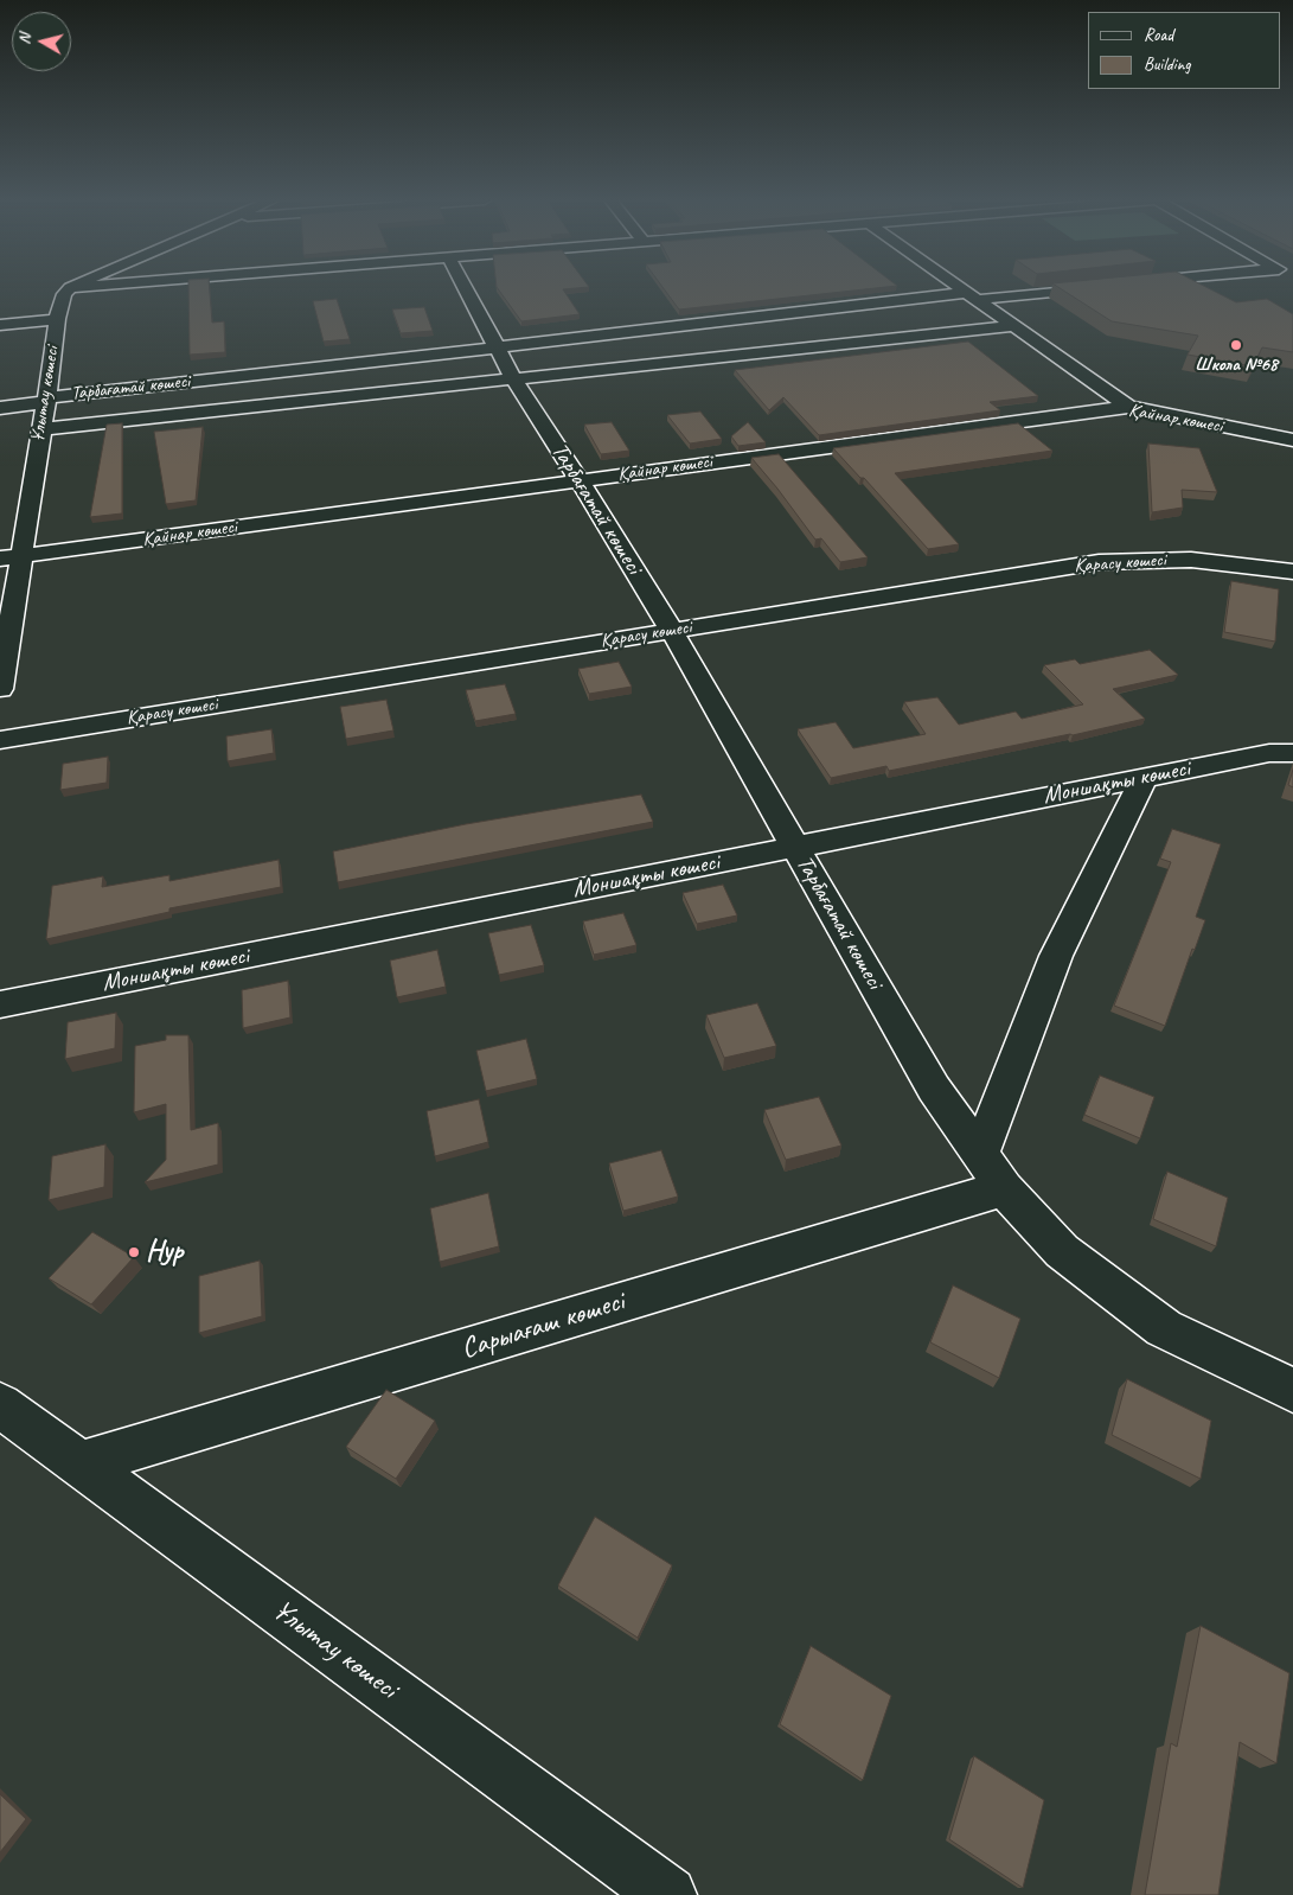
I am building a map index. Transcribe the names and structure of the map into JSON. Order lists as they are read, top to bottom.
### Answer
{
  "streets": {
    "street": [
      "Тарбағатай көшесі",
      "Ұлытау көшесі",
      "Қайнар көшесі",
      "Қарасу көшесі",
      "Моншақты көшесі",
      "Сарыағаш көшесі"
    ]
  },
  "crossings": [
    ["Тарбағатай көшесі", "Ұлытау көшесі"],
    ["Тарбағатай көшесі", "Қайнар көшесі"],
    ["Тарбағатай көшесі", "Қарасу көшесі"],
    ["Тарбағатай көшесі", "Моншақты көшесі"],
    ["Тарбағатай көшесі", "Сарыағаш көшесі"],
    ["Ұлытау көшесі", "Қайнар көшесі"],
    ["Ұлытау көшесі", "Сарыағаш көшесі"]
  ],
  "places": ["Школа №68", "Нур"],
  "legend": ["Road", "Building"],
  "north": "left"
}
